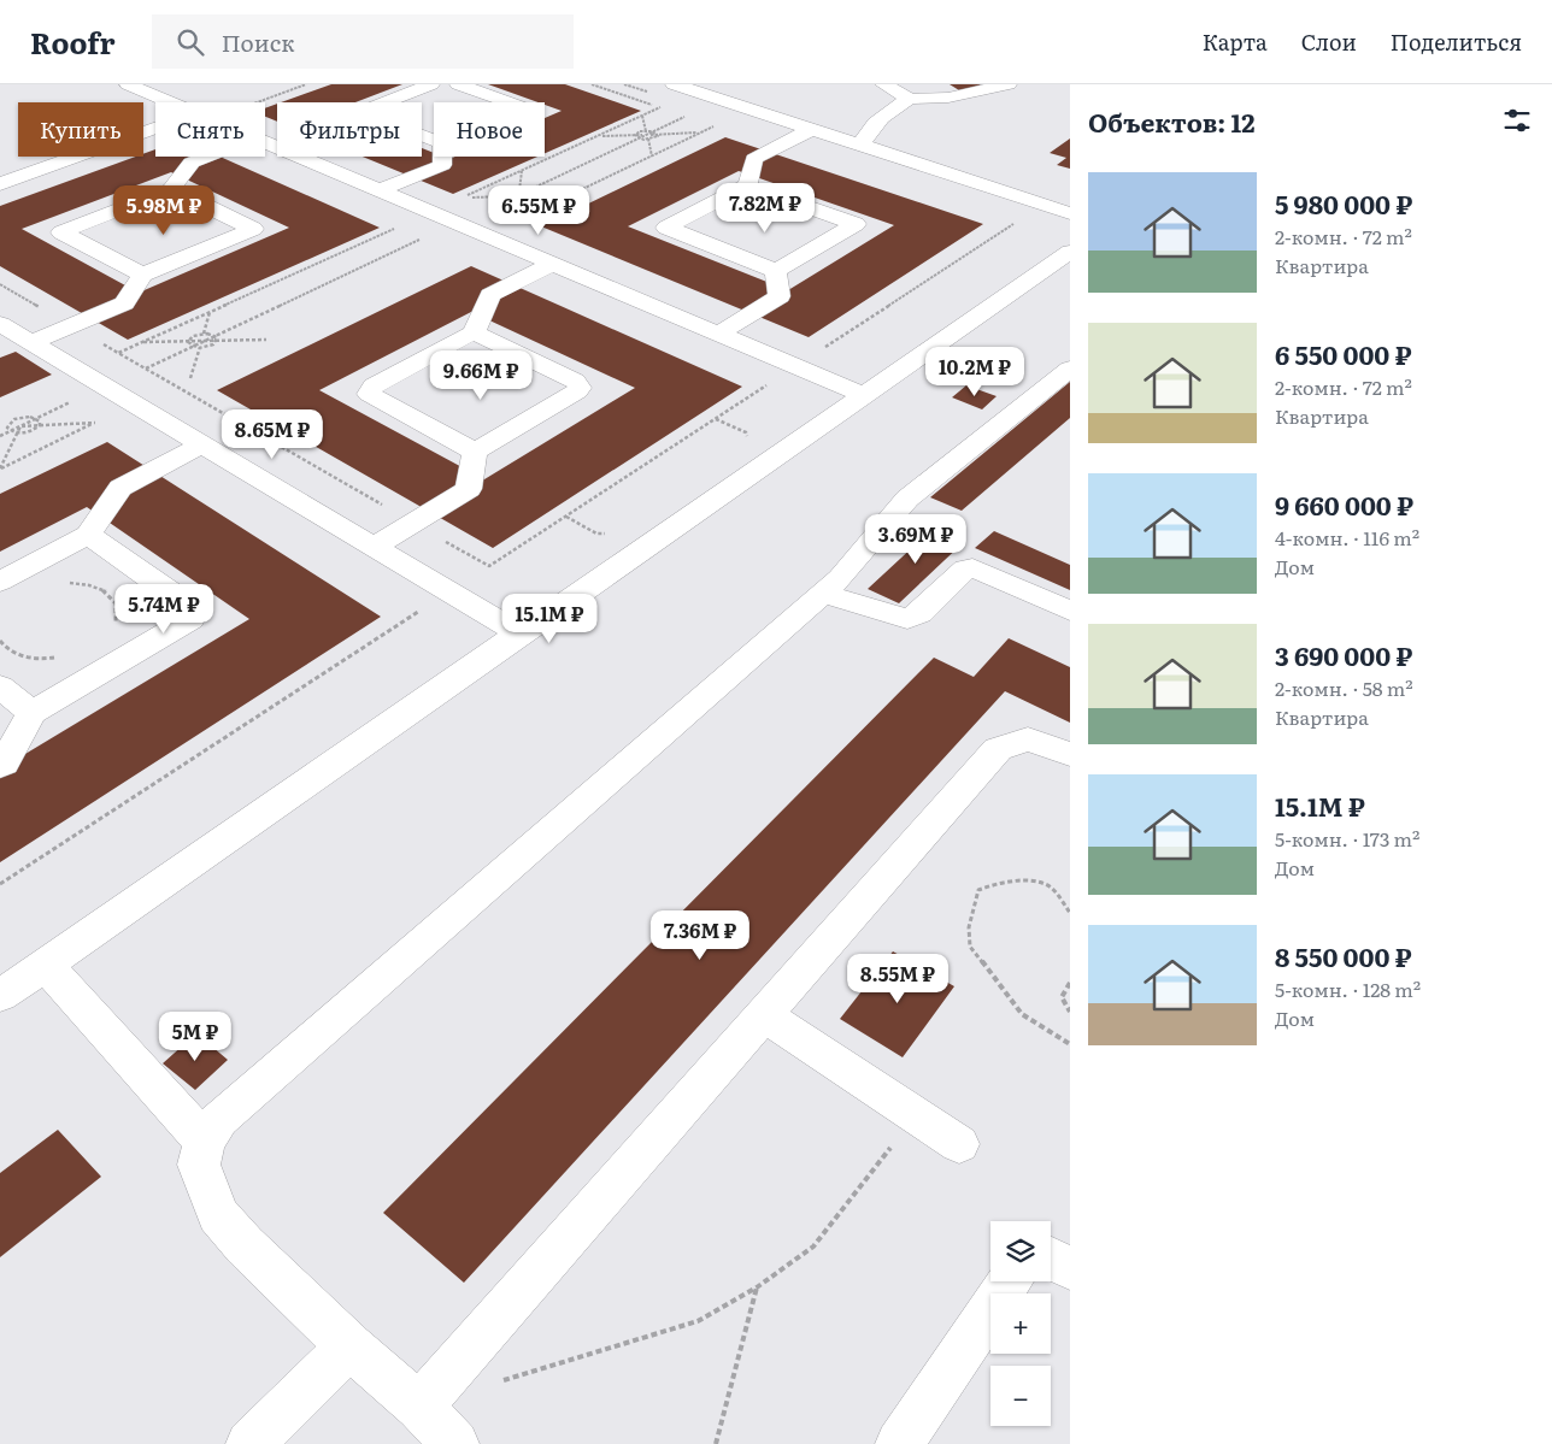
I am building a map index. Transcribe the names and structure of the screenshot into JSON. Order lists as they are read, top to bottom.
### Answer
{
  "page": {
    "header": "Roofr",
    "search": "Поиск",
    "nav": ["Карта", "Слои", "Поделиться"],
    "heading": "Объектов: 12",
    "chip": [
      "Купить",
      "Снять",
      "Фильтры",
      "Новое"
    ],
    "list": [
      {
        "name": "5 980 000 ₽",
        "note": "2-комн. · 72 m² · Квартира"
      },
      {
        "name": "6 550 000 ₽",
        "note": "2-комн. · 72 m² · Квартира"
      },
      {
        "name": "9 660 000 ₽",
        "note": "4-комн. · 116 m² · Дом"
      },
      {
        "name": "3 690 000 ₽",
        "note": "2-комн. · 58 m² · Квартира"
      },
      {
        "name": "15.1M ₽",
        "note": "5-комн. · 173 m² · Дом"
      },
      {
        "name": "8 550 000 ₽",
        "note": "5-комн. · 128 m² · Дом"
      }
    ],
    "price": [
      "7.82M ₽",
      "5.98M ₽",
      "6.55M ₽",
      "10.2M ₽",
      "9.66M ₽",
      "8.65M ₽",
      "3.69M ₽",
      "5.74M ₽",
      "15.1M ₽",
      "7.36M ₽",
      "8.55M ₽",
      "5M ₽"
    ],
    "map_buttons": ["+", "−"]
  }
}
